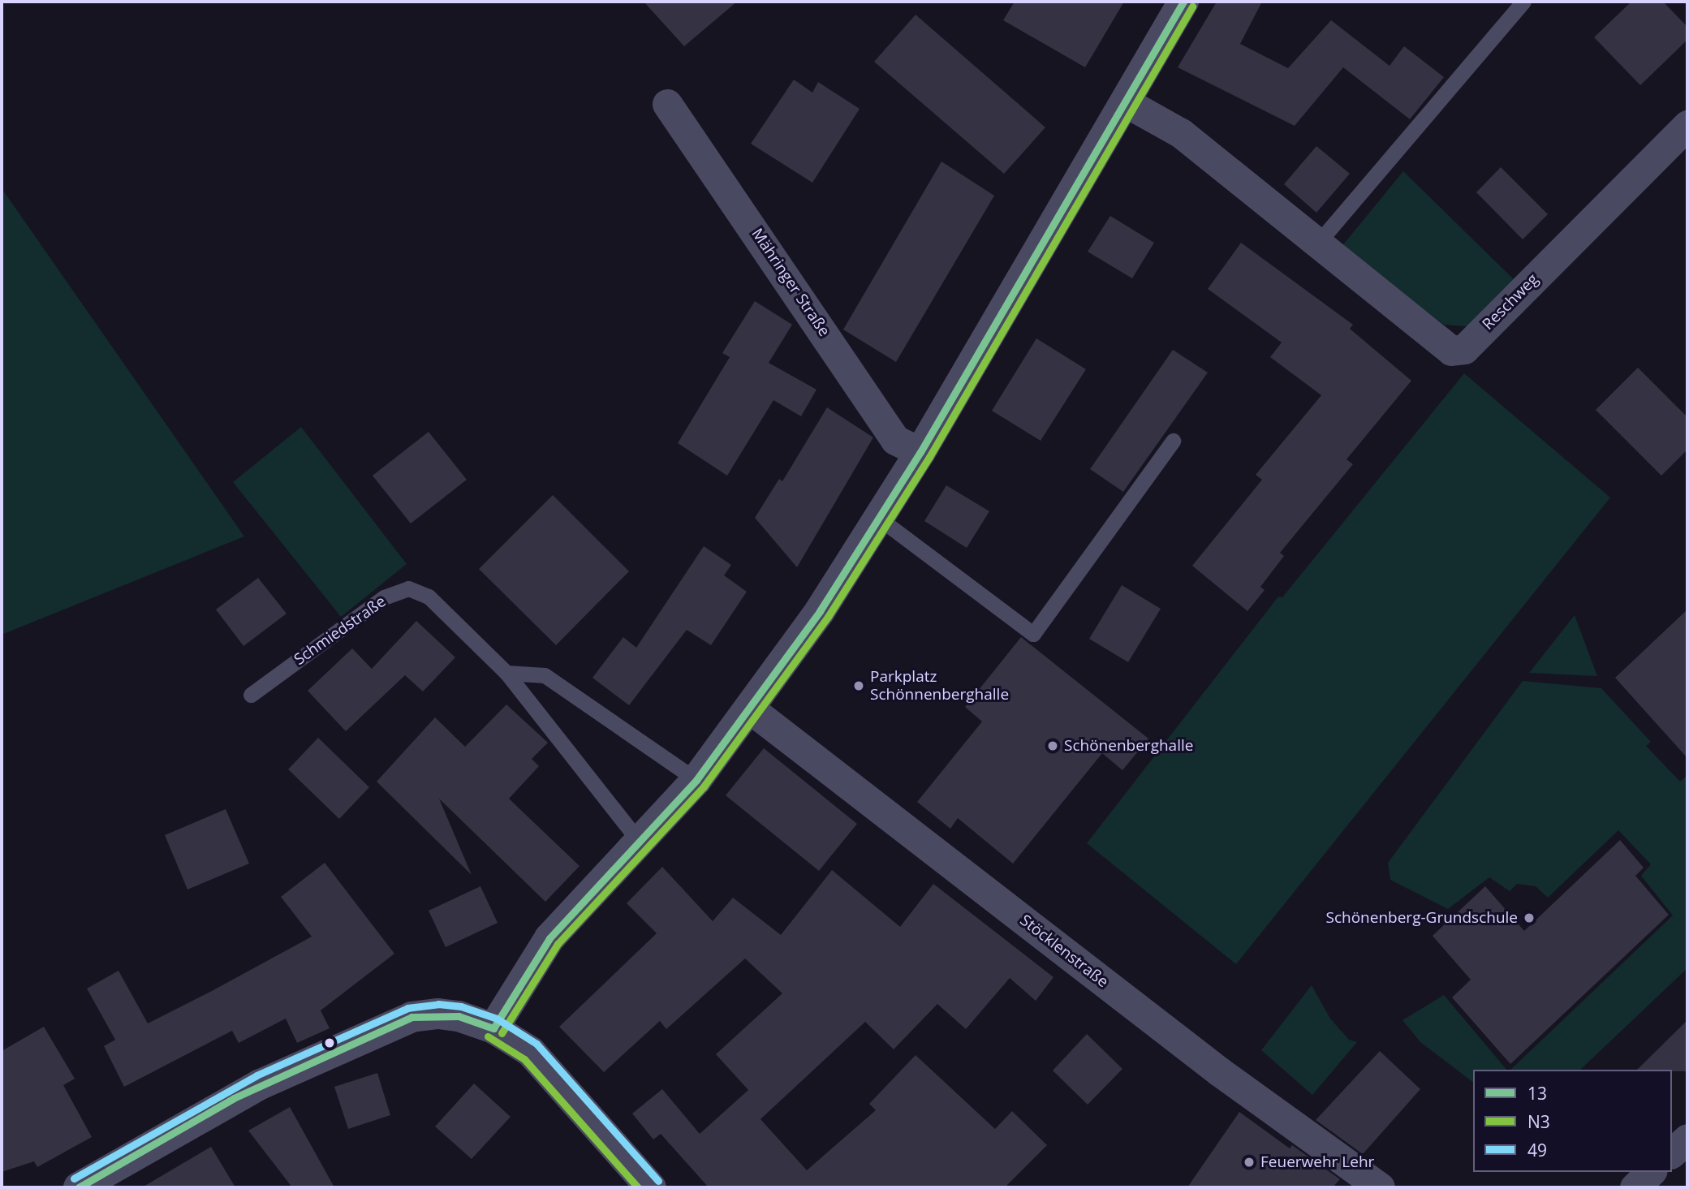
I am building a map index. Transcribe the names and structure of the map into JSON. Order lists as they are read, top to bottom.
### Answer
{
  "streets": {
    "street": ["Mähringer Straße", "Reschweg", "Stöcklenstraße"],
    "lane": ["Schmiedstraße"]
  },
  "places": [
    "Parkplatz Schönnenberghalle",
    "Schönenberghalle",
    "Schönenberg-Grundschule",
    "Feuerwehr Lehr"
  ],
  "lines": ["transit line 13", "transit line N3", "transit line 49"],
  "legend": ["13", "N3", "49"]
}
